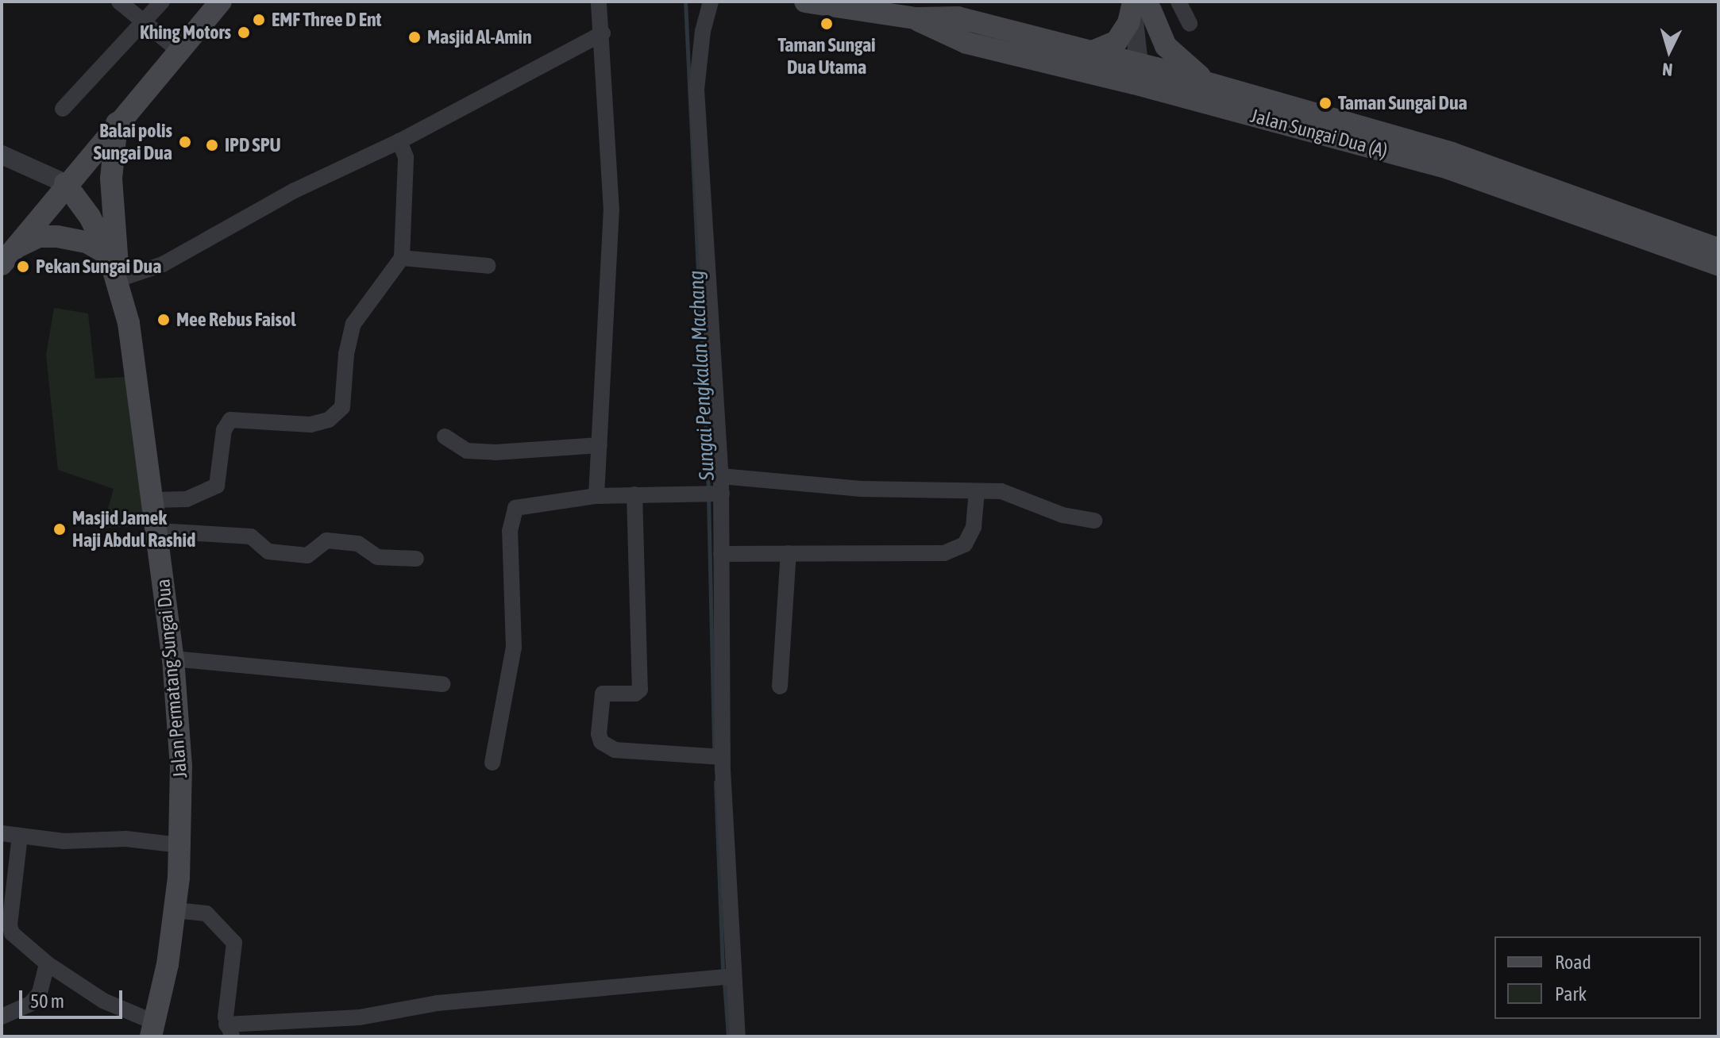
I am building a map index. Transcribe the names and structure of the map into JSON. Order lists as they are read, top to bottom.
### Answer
{
  "streets": {
    "main road": ["Jalan Sungai Dua (A)", "Jalan Permatang Sungai Dua"]
  },
  "water": ["Sungai Pengkalan Machang"],
  "places": [
    "EMF Three D Ent",
    "Taman Sungai Dua Utama",
    "Khing Motors",
    "Masjid Al-Amin",
    "Taman Sungai Dua",
    "Balai polis Sungai Dua",
    "IPD SPU",
    "Pekan Sungai Dua",
    "Mee Rebus Faisol",
    "Masjid Jamek Haji Abdul Rashid"
  ],
  "legend": ["Road", "Park"],
  "scale_bar": "50 m",
  "north": "bottom"
}
